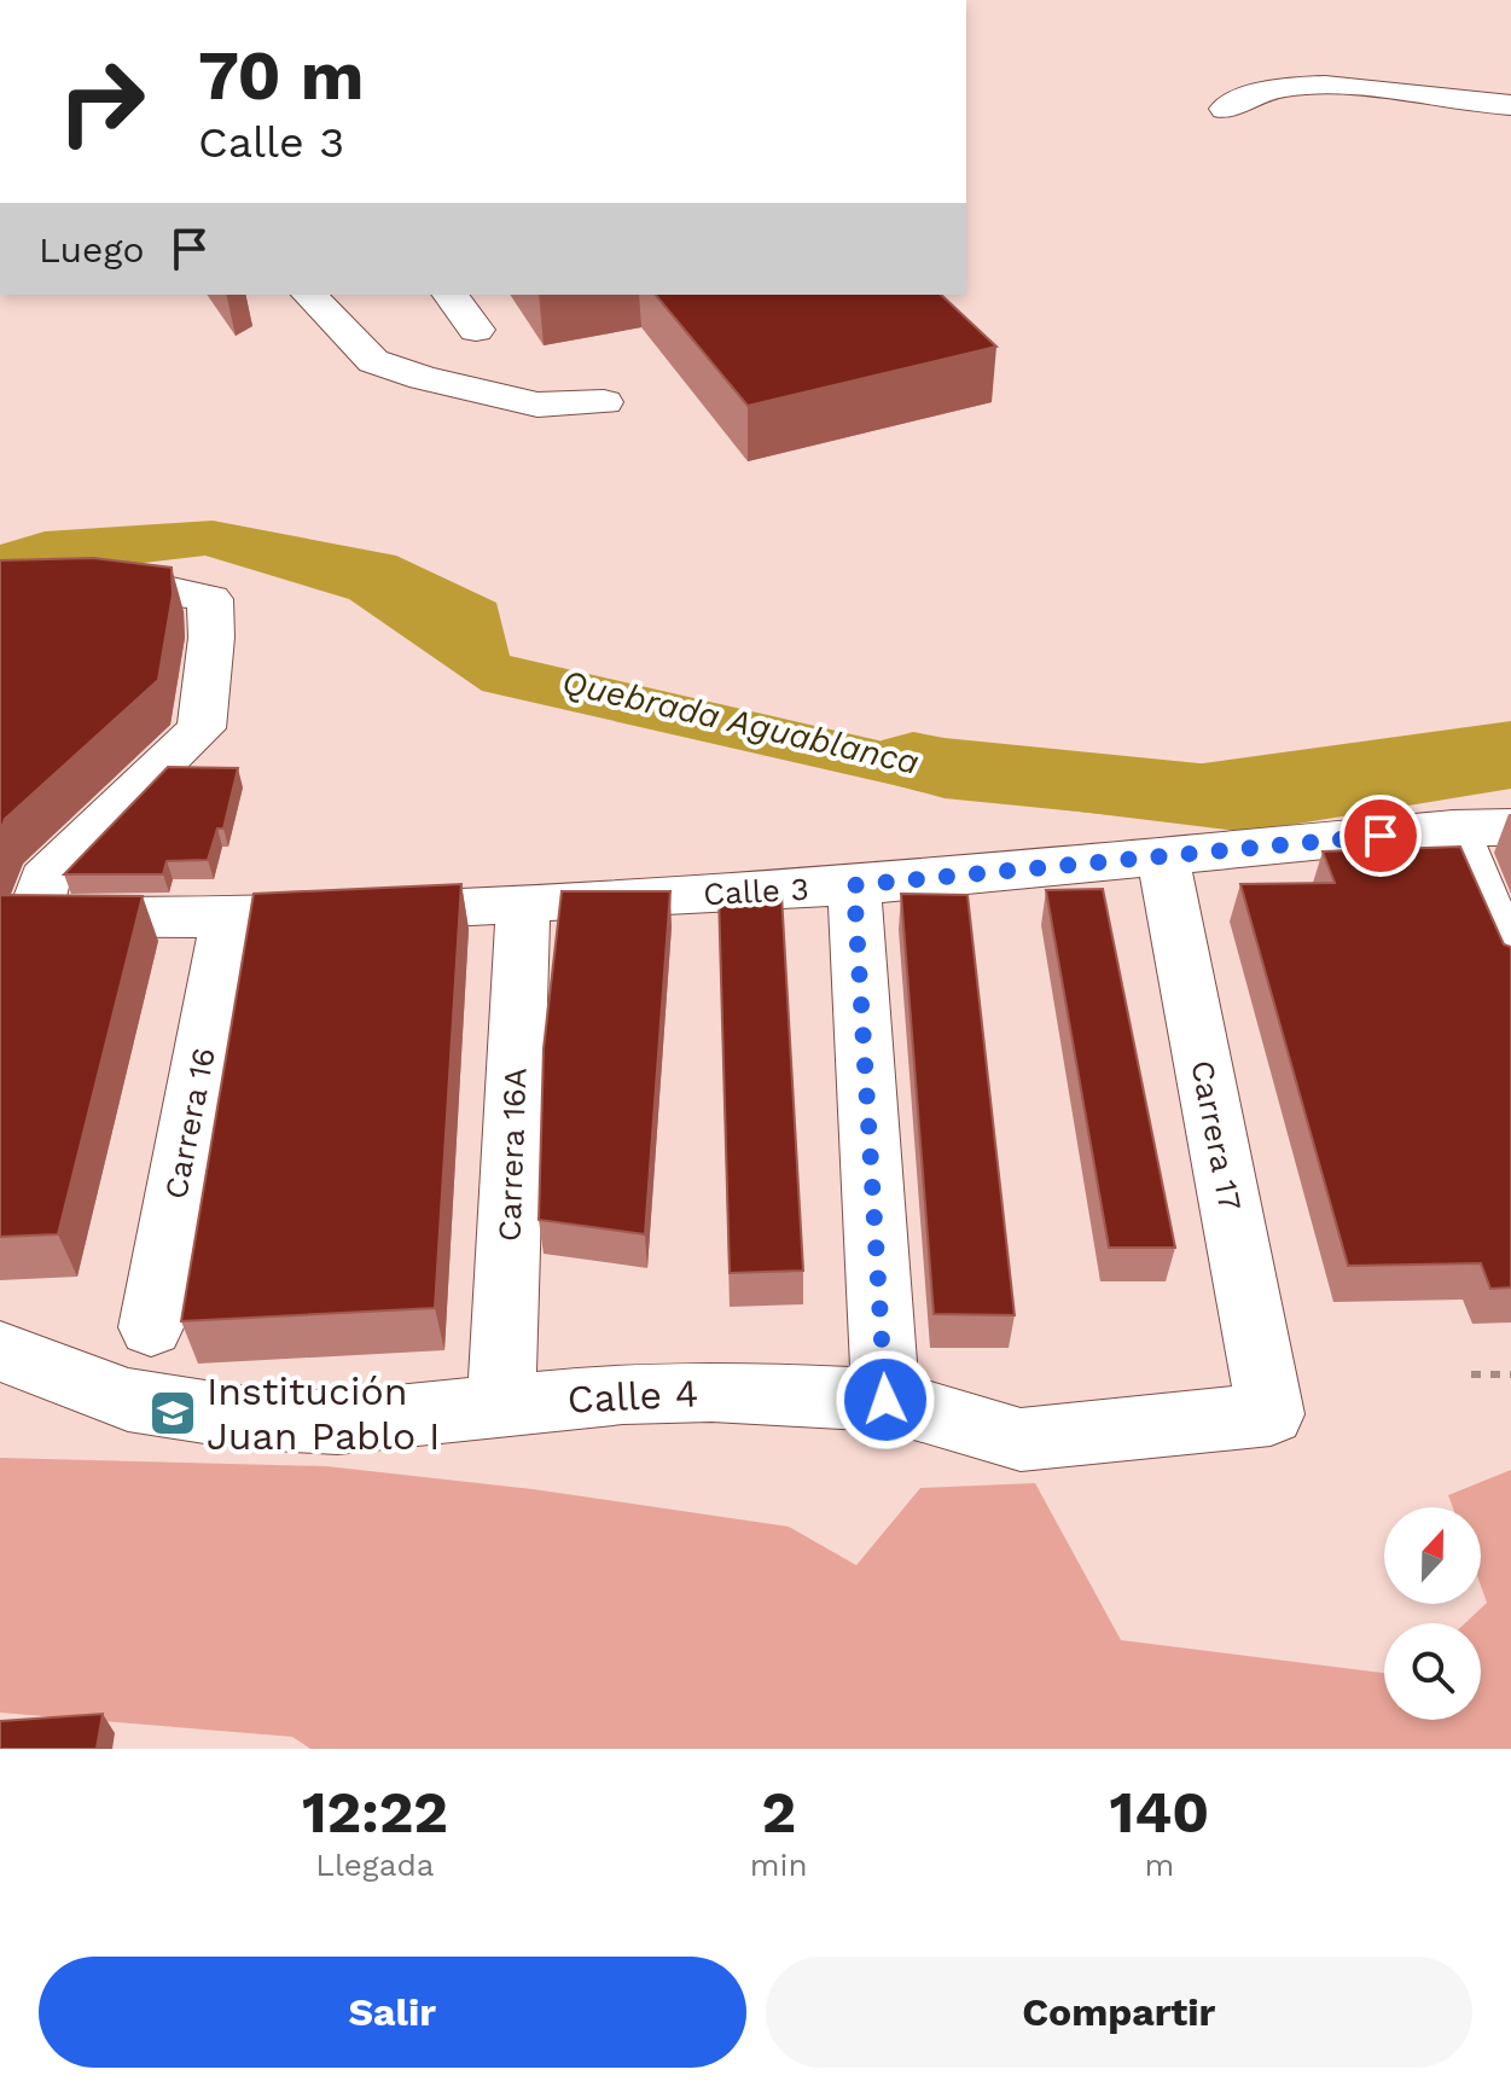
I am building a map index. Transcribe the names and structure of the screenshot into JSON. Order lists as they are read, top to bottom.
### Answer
{
  "streets": {
    "street": [
      "Calle 3",
      "Carrera 16",
      "Carrera 17",
      "Carrera 16A",
      "Calle 4"
    ]
  },
  "crossings": [
    ["Calle 3", "Carrera 16"],
    ["Calle 3", "Carrera 17"],
    ["Calle 3", "Carrera 16A"],
    ["Carrera 17", "Calle 4"],
    ["Carrera 16A", "Calle 4"]
  ],
  "water": ["Quebrada Aguablanca"],
  "places": {
    "school or university": ["Institución Juan Pablo I"]
  },
  "north": "top",
  "page": {
    "turn": ["70 m", "Calle 3"],
    "then": "Luego",
    "eta": [
      "12:22",
      "Llegada",
      "2",
      "min",
      "140",
      "m"
    ],
    "buttons": ["Salir", "Compartir"]
  }
}
